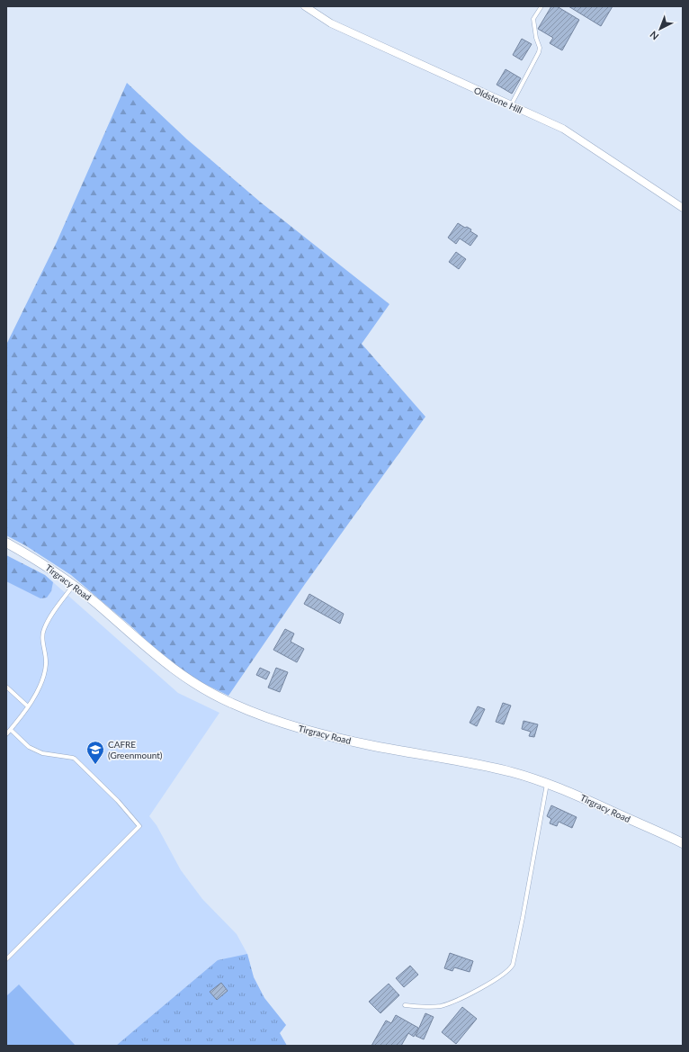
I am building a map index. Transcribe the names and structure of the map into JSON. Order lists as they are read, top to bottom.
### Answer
{
  "streets": {
    "street": ["Oldstone Hill", "Tirgracy Road"]
  },
  "places": {
    "school or university": ["CAFRE (Greenmount)"]
  },
  "north": "bottom left"
}
